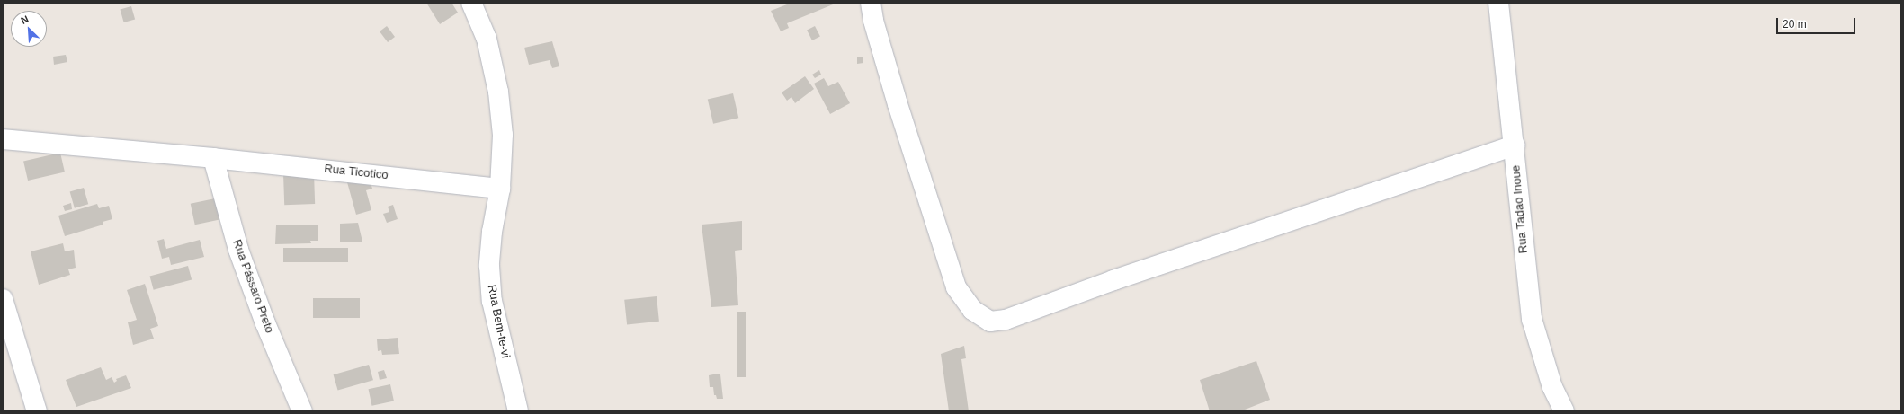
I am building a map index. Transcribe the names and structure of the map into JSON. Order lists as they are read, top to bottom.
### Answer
{
  "streets": {
    "street": [
      "Rua Ticotico",
      "Rua Tadao Inoue",
      "Rua Pássaro Preto",
      "Rua Bem-te-vi"
    ]
  },
  "crossings": [
    ["Rua Ticotico", "Rua Pássaro Preto"],
    ["Rua Ticotico", "Rua Bem-te-vi"]
  ],
  "scale_bar": "20 m",
  "north": "top left"
}
